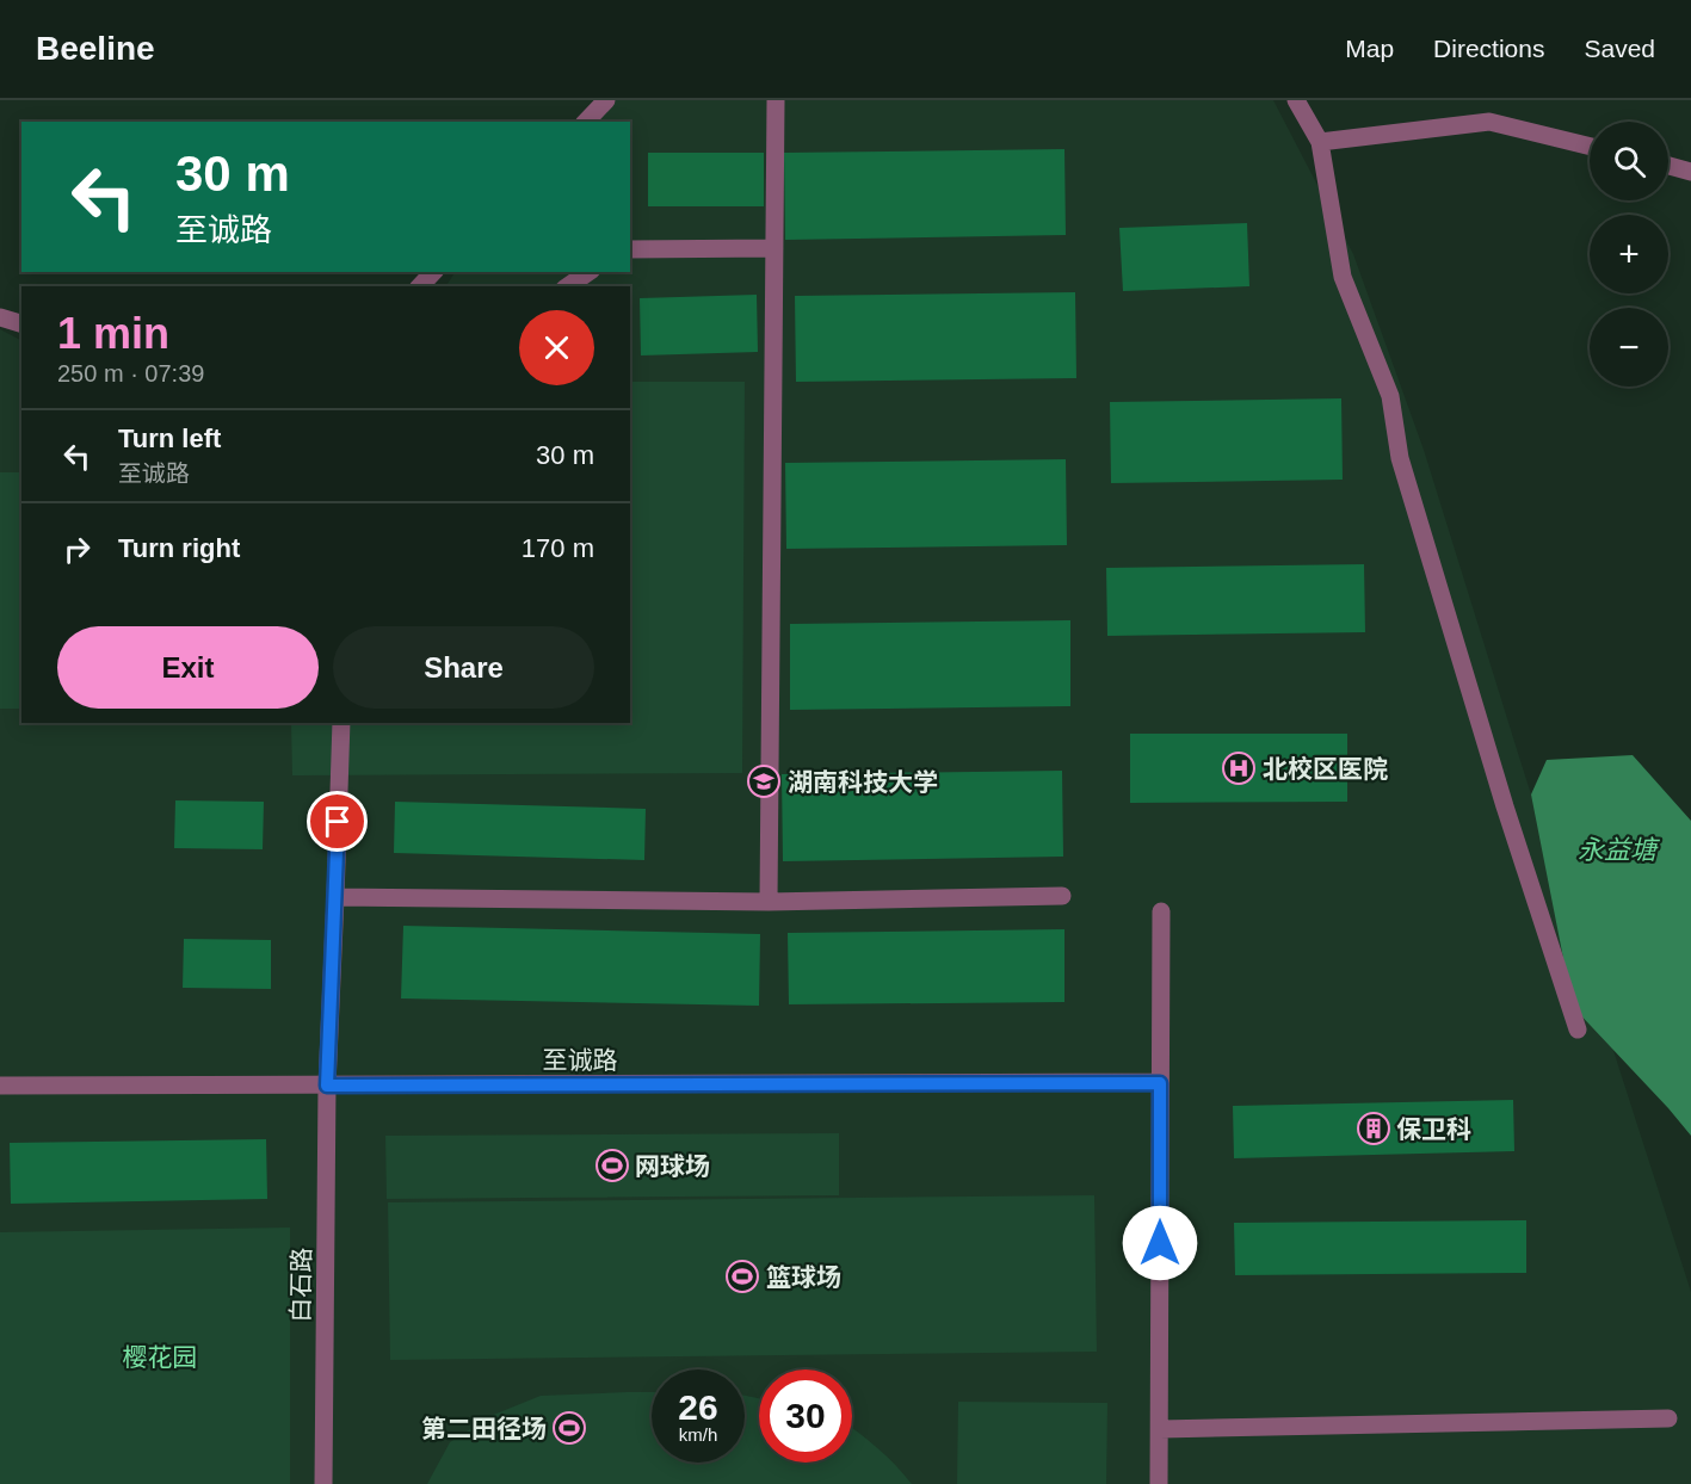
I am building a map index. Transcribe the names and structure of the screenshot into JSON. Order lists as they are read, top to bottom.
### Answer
{
  "streets": {
    "street": ["至诚路", "白石路"]
  },
  "crossings": [
    ["至诚路", "白石路"]
  ],
  "water": ["永益塘"],
  "parks": ["樱花园"],
  "places": {
    "hospital": ["北校区医院"],
    "school or university": ["湖南科技大学"],
    "building": ["保卫科"],
    "sports": ["网球场", "篮球场", "第二田径场"]
  },
  "page": {
    "header": "Beeline",
    "nav": ["Map", "Directions", "Saved"],
    "map_buttons": ["+", "−"],
    "turn": ["30 m", "至诚路"],
    "heading": ["1 min", "250 m · 07:39"],
    "list": [
      {
        "name": "Turn left",
        "note": "至诚路",
        "value": "30 m"
      },
      {
        "name": "Turn right",
        "value": "170 m"
      }
    ],
    "buttons": ["Exit", "Share"],
    "speed": "26 km/h",
    "limit": "30"
  }
}
